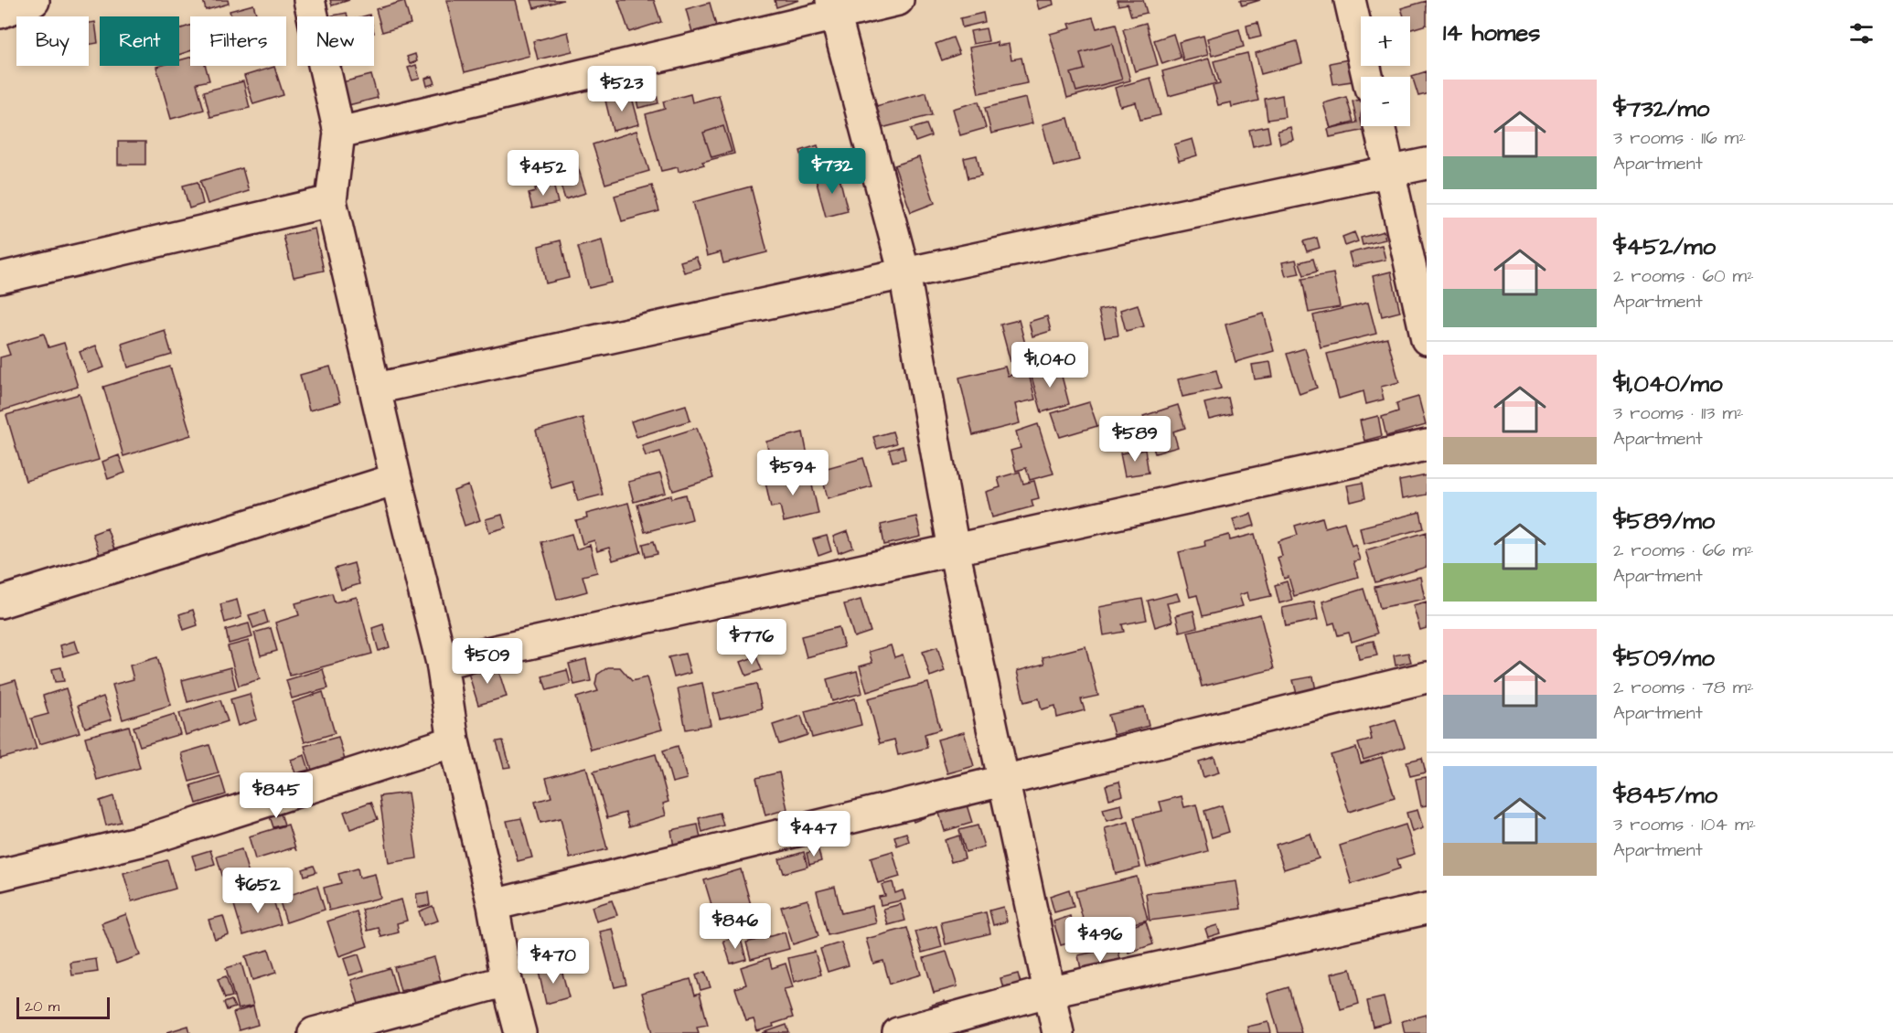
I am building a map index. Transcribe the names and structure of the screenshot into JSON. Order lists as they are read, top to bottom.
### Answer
{
  "scale_bar": "20 m",
  "page": {
    "heading": "14 homes",
    "map_buttons": ["+", "−"],
    "chip": [
      "Buy",
      "Rent",
      "Filters",
      "New"
    ],
    "price": [
      "$523",
      "$732",
      "$452",
      "$1,040",
      "$589",
      "$594",
      "$776",
      "$509",
      "$845",
      "$447",
      "$652",
      "$846",
      "$496",
      "$470"
    ],
    "list": [
      {
        "name": "$732/mo",
        "note": "3 rooms · 116 m² · Apartment"
      },
      {
        "name": "$452/mo",
        "note": "2 rooms · 60 m² · Apartment"
      },
      {
        "name": "$1,040/mo",
        "note": "3 rooms · 113 m² · Apartment"
      },
      {
        "name": "$589/mo",
        "note": "2 rooms · 66 m² · Apartment"
      },
      {
        "name": "$509/mo",
        "note": "2 rooms · 78 m² · Apartment"
      },
      {
        "name": "$845/mo",
        "note": "3 rooms · 104 m² · Apartment"
      }
    ],
    "scale": "20 m"
  }
}
